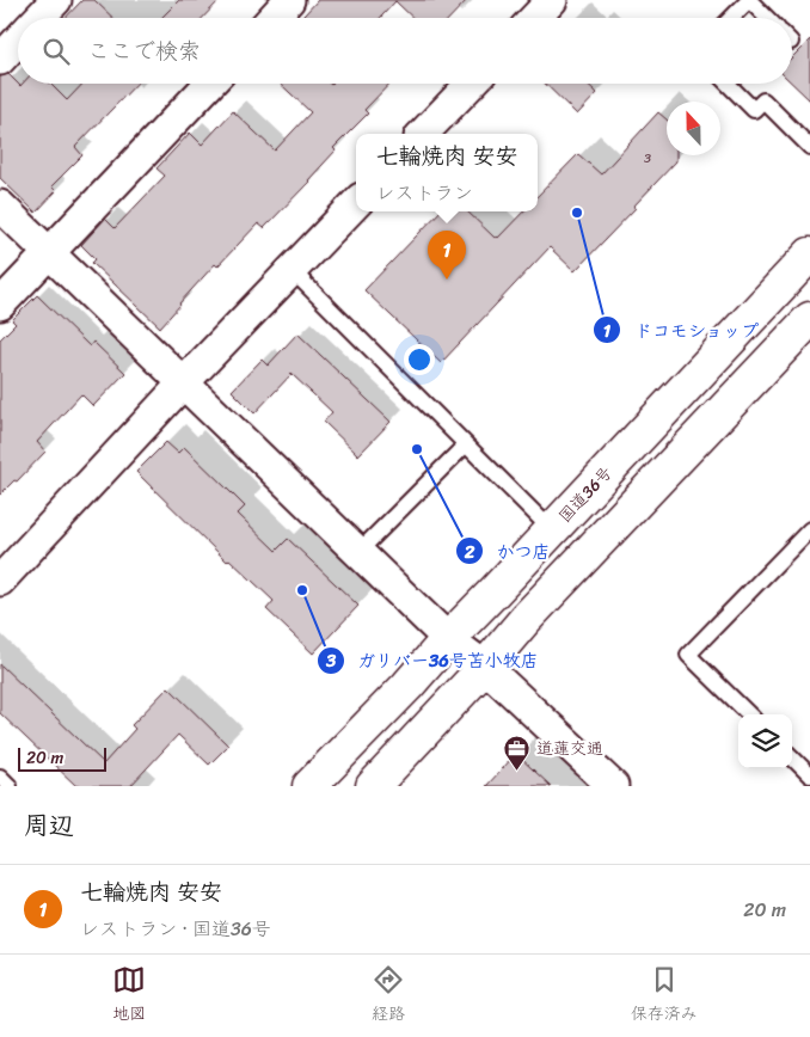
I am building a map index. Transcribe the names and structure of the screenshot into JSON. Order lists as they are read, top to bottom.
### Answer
{
  "streets": {
    "highway": ["国道36号"]
  },
  "places": {
    "other": ["ドコモショップ", "かつ店", "ガリバー36号苫小牧店"],
    "office": ["道蓮交通"]
  },
  "house_numbers": ["3"],
  "scale_bar": "20 m",
  "north": "top",
  "page": {
    "search": "ここで検索",
    "popup": ["七輪焼肉 安安", "レストラン"],
    "pins": "1",
    "scale": "20 m",
    "heading": "周辺",
    "list": [
      {
        "mark": "1",
        "name": "七輪焼肉 安安",
        "note": "レストラン · 国道36号",
        "value": "20 m"
      }
    ],
    "nav": ["地図", "経路", "保存済み"]
  }
}
